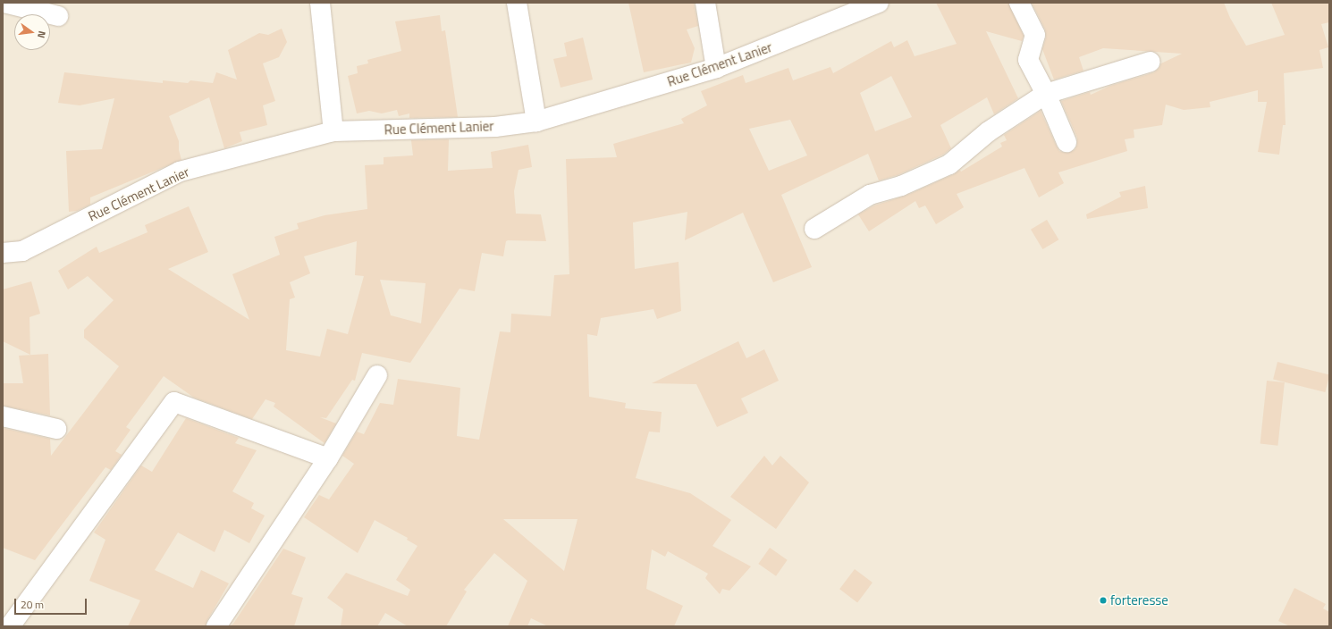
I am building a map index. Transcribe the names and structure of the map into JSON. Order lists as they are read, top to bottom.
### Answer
{
  "streets": {
    "street": ["Rue Clément Lanier"]
  },
  "places": ["forteresse"],
  "scale_bar": "20 m",
  "north": "right"
}
